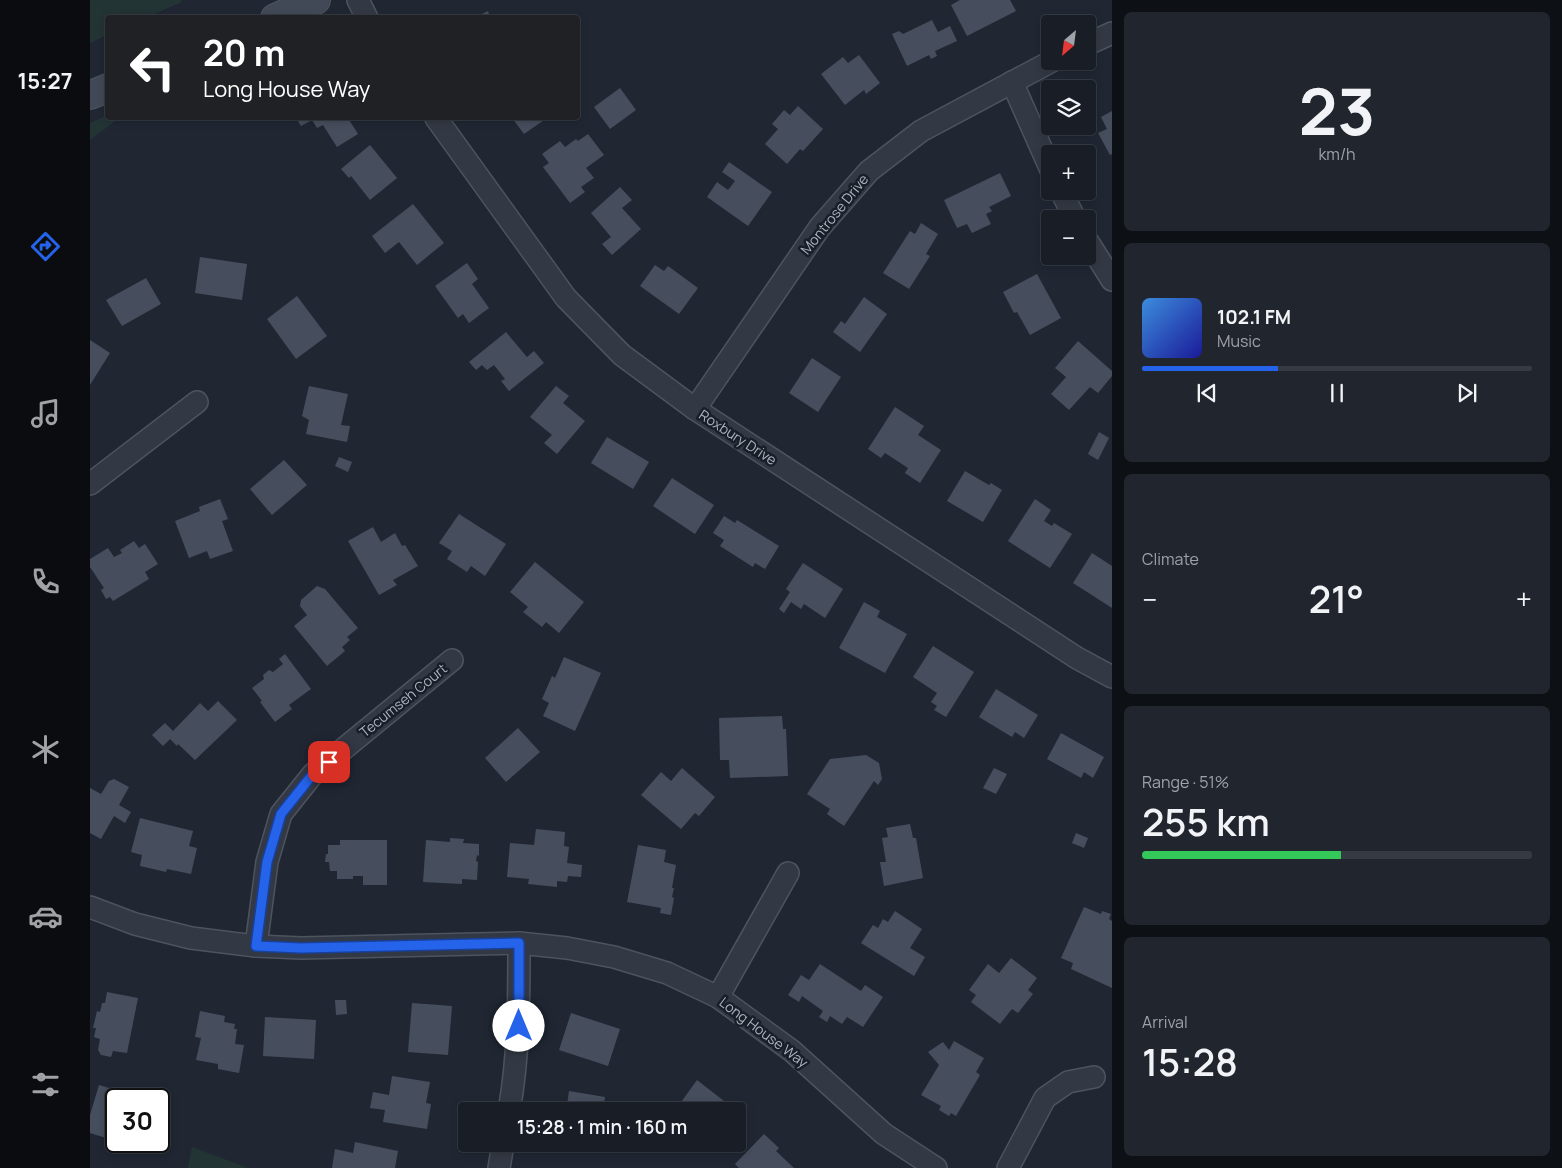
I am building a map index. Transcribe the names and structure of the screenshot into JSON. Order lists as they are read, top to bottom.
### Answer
{
  "streets": {
    "street": [
      "Montrose Drive",
      "Roxbury Drive",
      "Tecumseh Court",
      "Long House Way"
    ]
  },
  "crossings": [
    ["Montrose Drive", "Roxbury Drive"],
    ["Tecumseh Court", "Long House Way"]
  ],
  "north": "bottom left",
  "page": {
    "tabs": "15:27",
    "tile": [
      ["23", "km/h"],
      "Climate",
      ["Range · 51%", "255 km"],
      ["Arrival", "15:28"]
    ],
    "map_buttons": ["+", "−"],
    "turn": ["20 m", "Long House Way"],
    "song": ["102.1 FM", "Music"],
    "heat": ["−", "21°", "+"],
    "limit": "30",
    "trip": "15:28 · 1 min · 160 m"
  }
}
